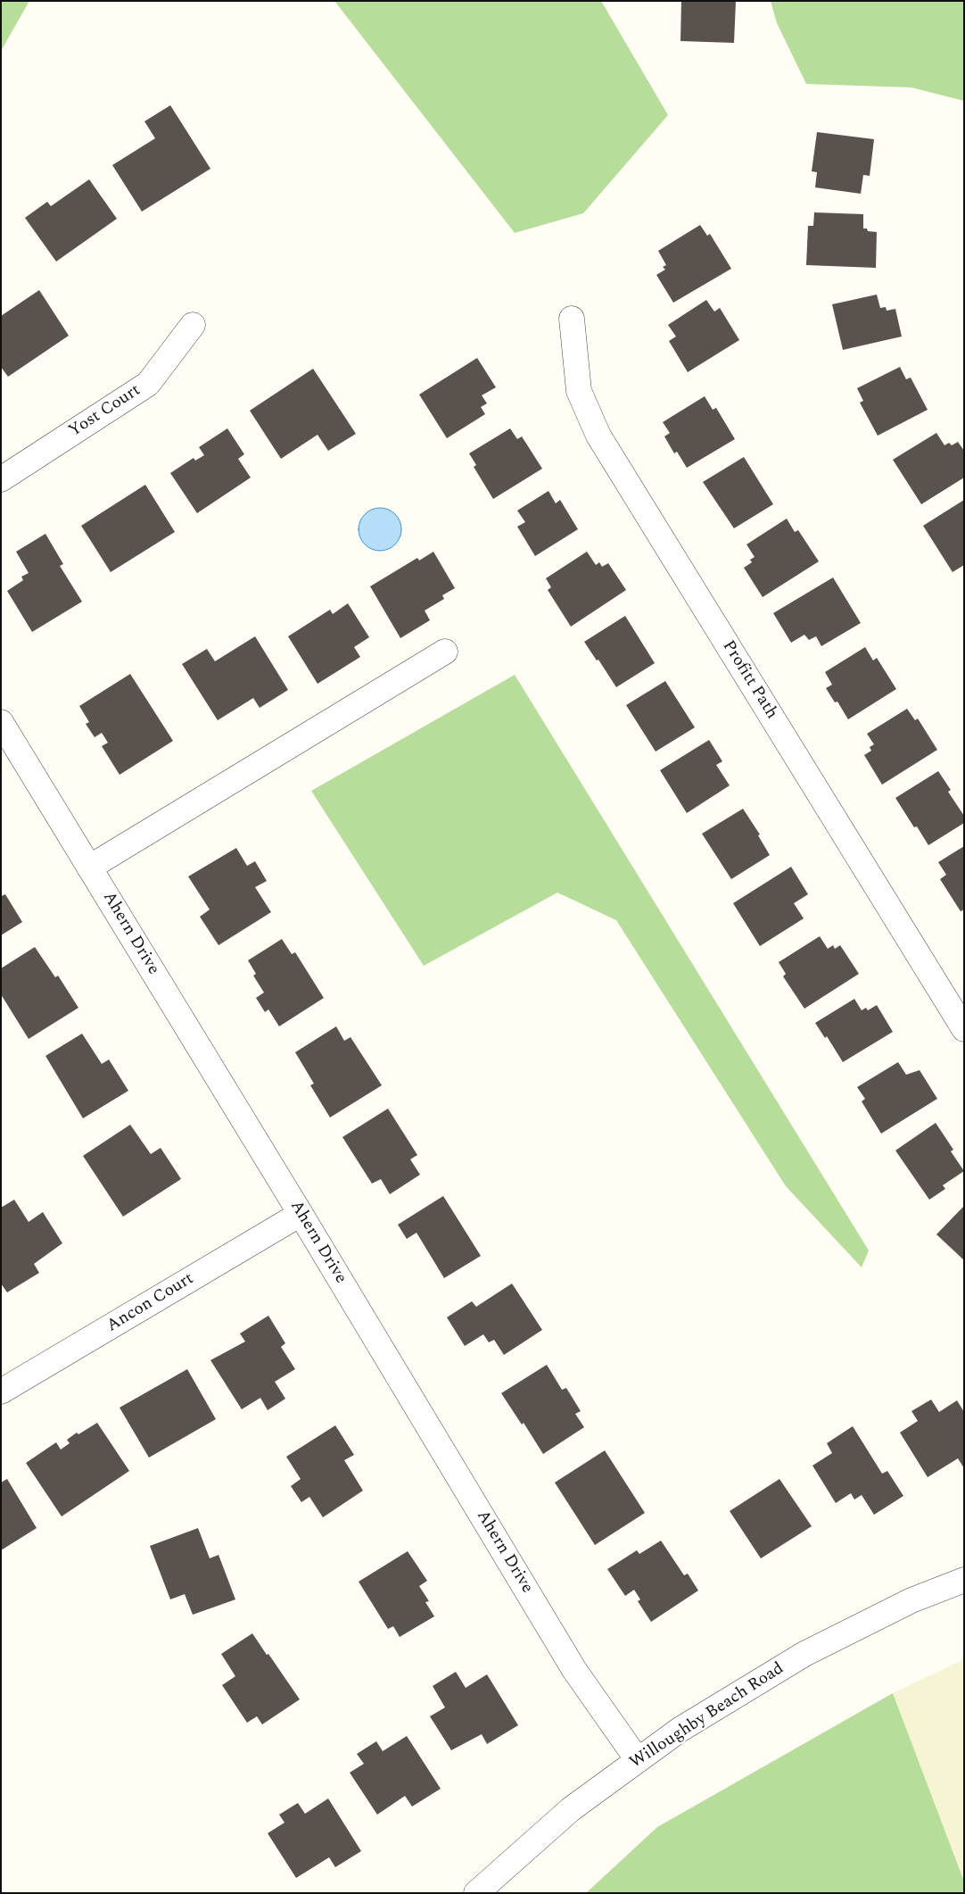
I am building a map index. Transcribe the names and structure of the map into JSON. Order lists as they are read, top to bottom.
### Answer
{
  "streets": {
    "street": [
      "Yost Court",
      "Profitt Path",
      "Ahern Drive",
      "Ancon Court",
      "Willoughby Beach Road"
    ]
  },
  "crossings": [
    ["Ahern Drive", "Ancon Court"],
    ["Ahern Drive", "Willoughby Beach Road"]
  ]
}
